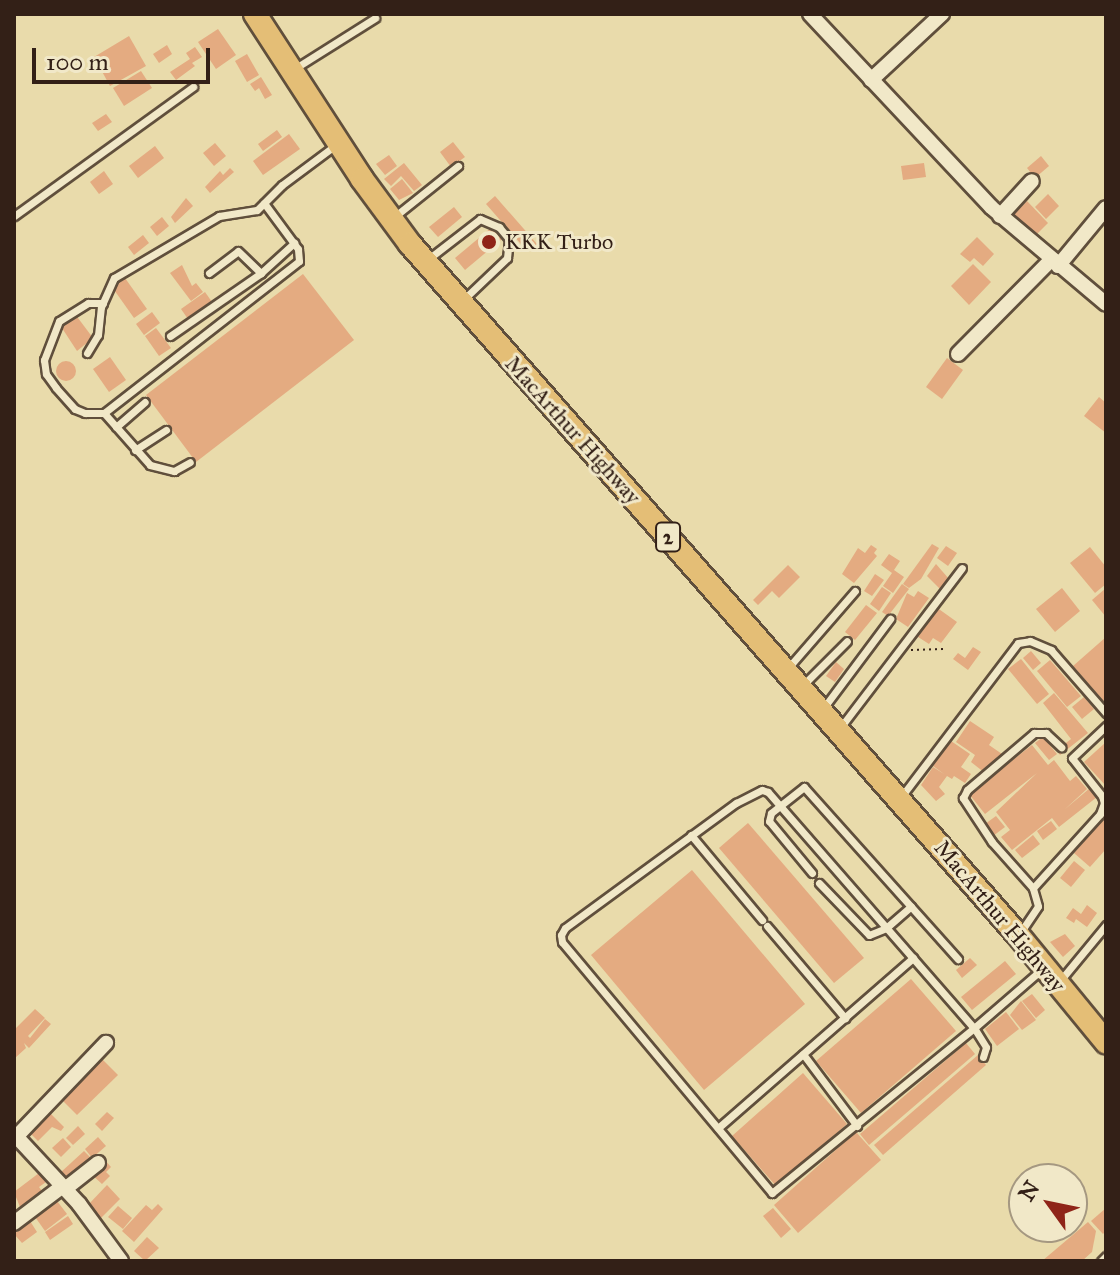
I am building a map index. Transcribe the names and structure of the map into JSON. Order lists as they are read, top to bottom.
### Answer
{
  "streets": {
    "highway": ["MacArthur Highway", "2"]
  },
  "places": ["KKK Turbo"],
  "scale_bar": "100 m",
  "north": "top left"
}
